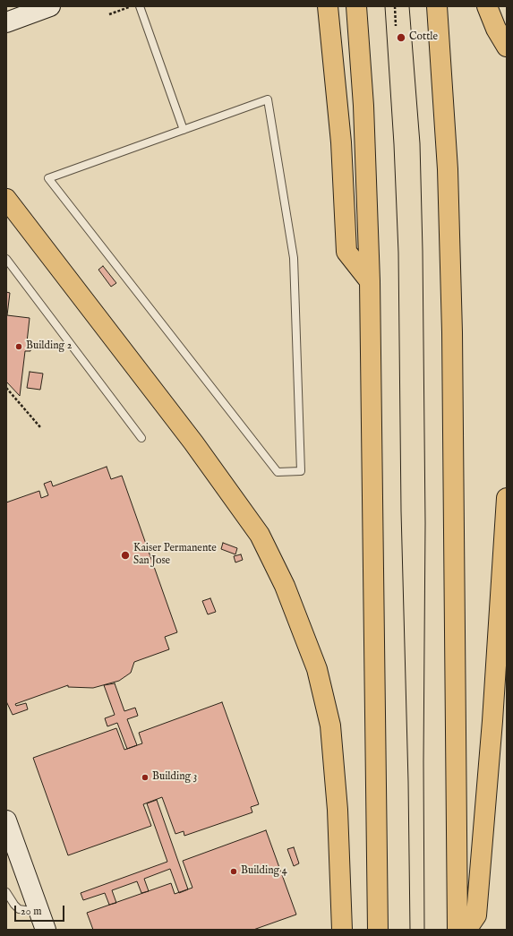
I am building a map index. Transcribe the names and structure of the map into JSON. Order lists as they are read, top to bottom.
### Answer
{
  "places": [
    "Cottle",
    "Building 2",
    "Kaiser Permanente San Jose",
    "Building 3",
    "Building 4"
  ],
  "scale_bar": "20 m"
}
